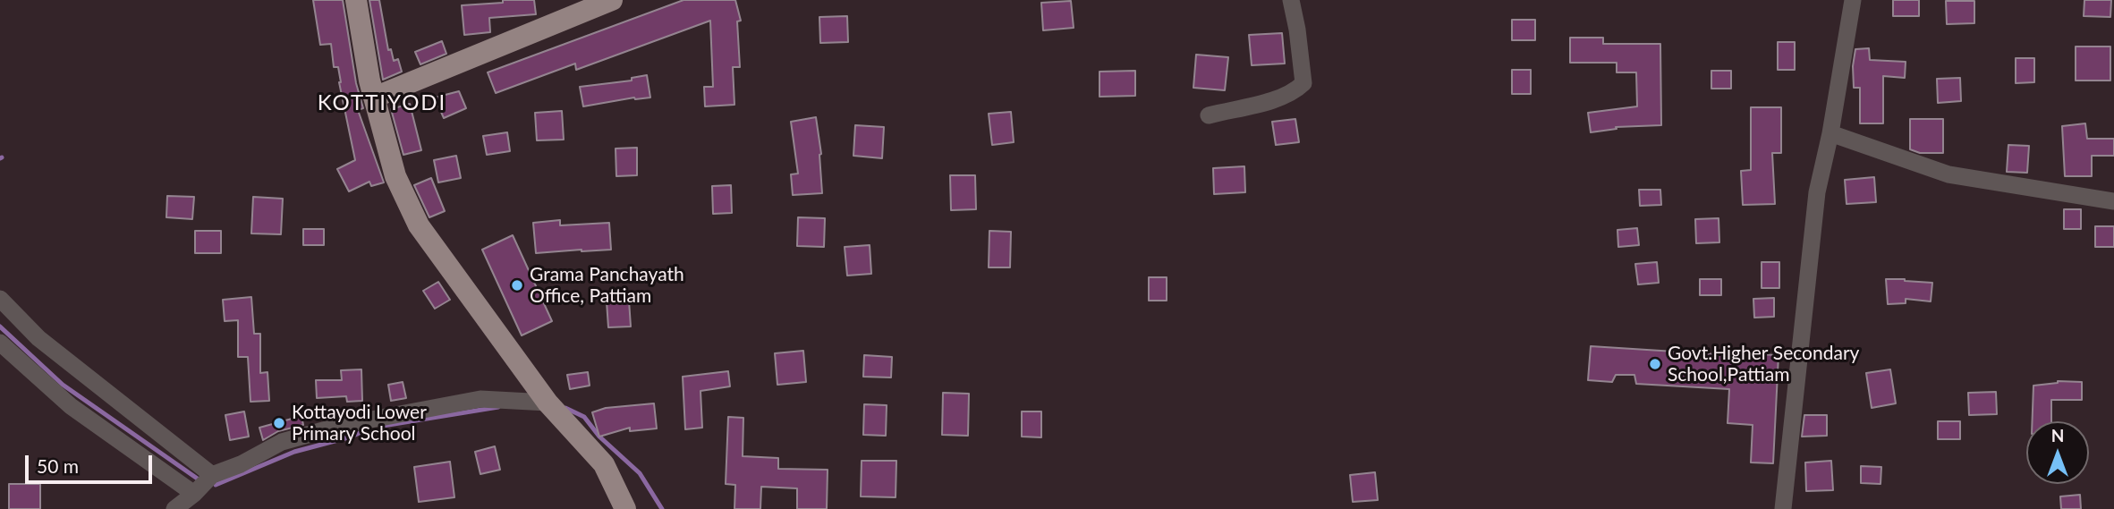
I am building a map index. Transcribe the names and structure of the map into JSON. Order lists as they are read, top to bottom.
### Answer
{
  "districts": ["KOTTIYODI"],
  "places": ["Grama Panchayath Office, Pattiam", "Govt.Higher Secondary School,Pattiam", "Kottayodi Lower Primary School"],
  "scale_bar": "50 m",
  "north": "top"
}
